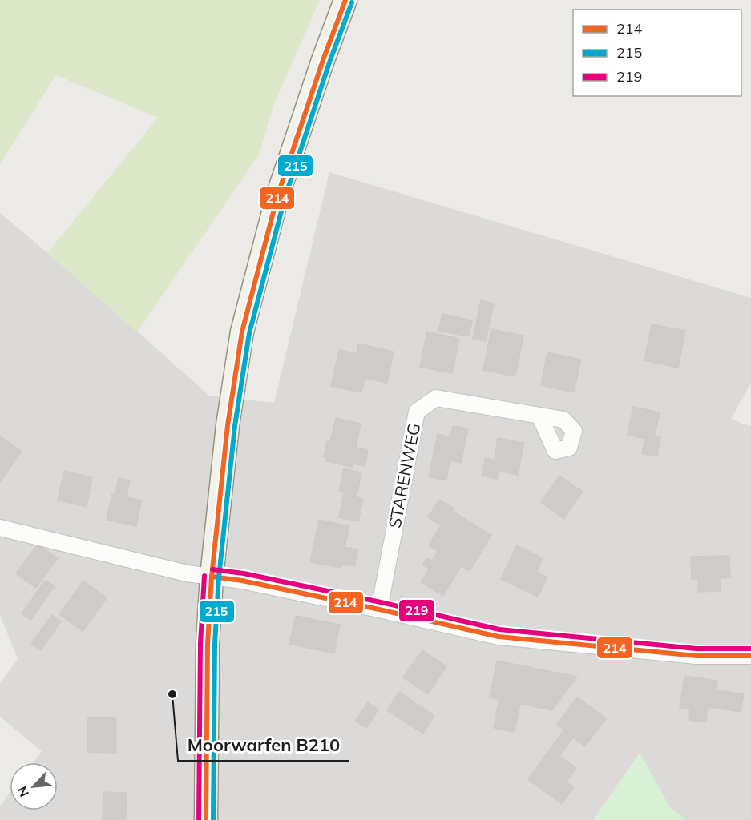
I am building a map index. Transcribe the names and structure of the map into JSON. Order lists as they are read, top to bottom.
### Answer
{
  "streets": {
    "street": ["STARENWEG"]
  },
  "places": ["Moorwarfen B210"],
  "lines": ["transit line 214", "transit line 215", "transit line 219"],
  "legend": ["214", "215", "219"],
  "north": "bottom left"
}
